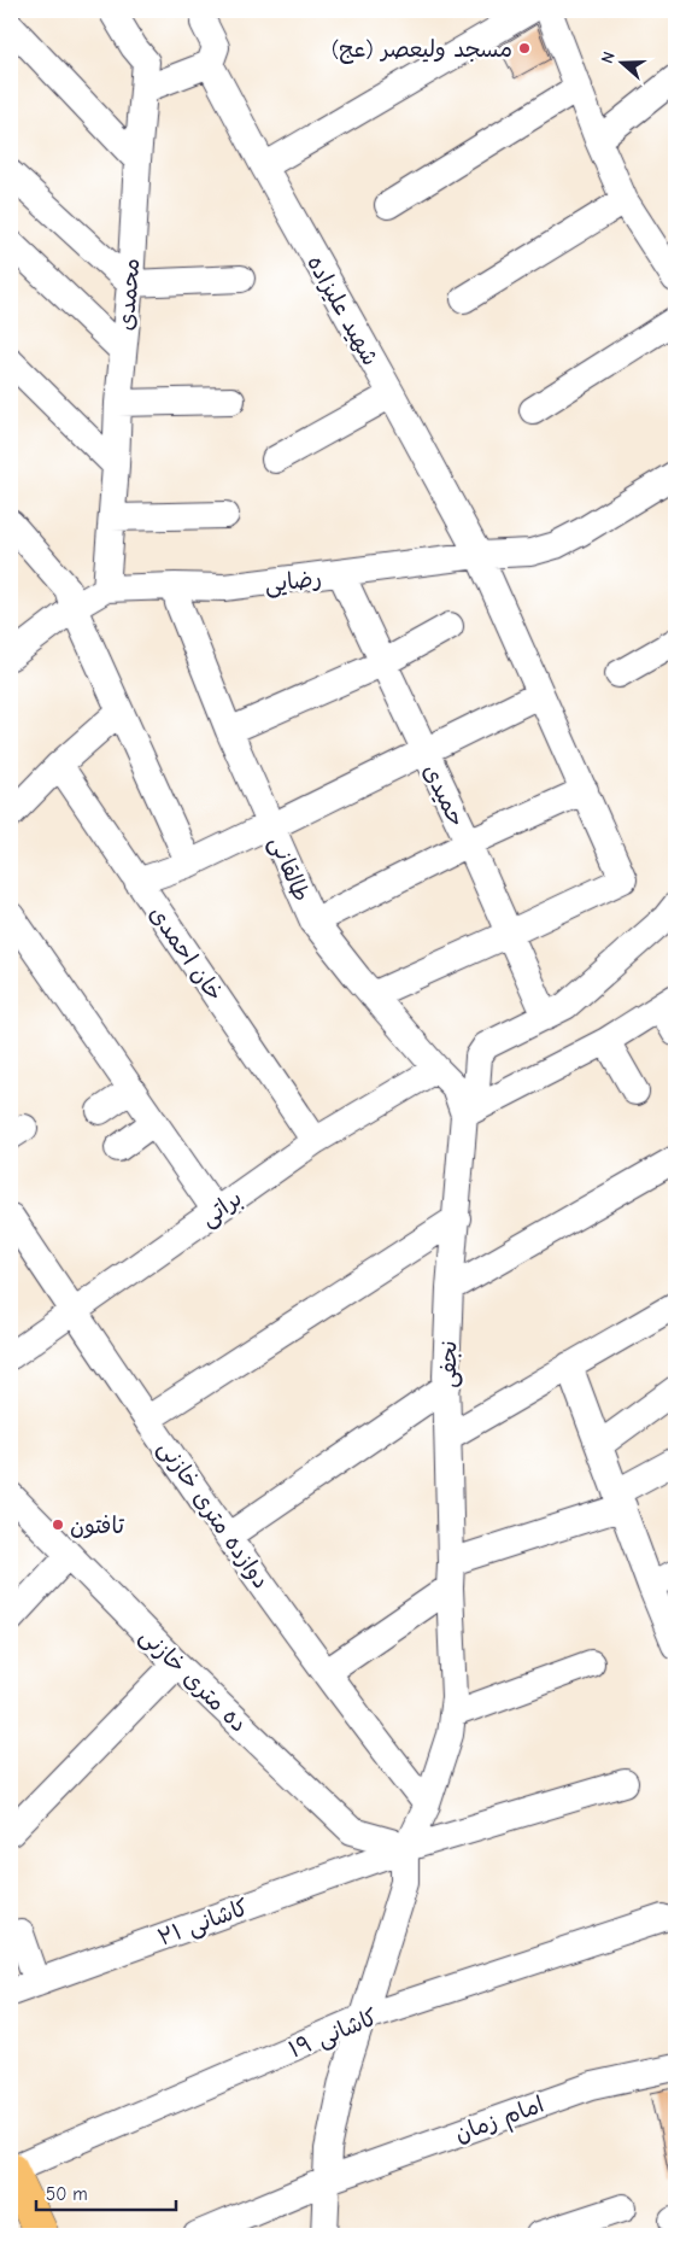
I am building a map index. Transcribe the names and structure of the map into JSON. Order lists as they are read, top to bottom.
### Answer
{
  "streets": {
    "street": [
      "محمدی",
      "شهید علیزاده",
      "رضایی",
      "حمیدی",
      "طالقانی",
      "خان احمدی",
      "براتی",
      "نجفی",
      "دوازده متری خازنی",
      "ده متری خازنی",
      "کاشانی ۲۱",
      "کاشانی ۱۹",
      "امام زمان"
    ]
  },
  "crossings": [
    ["محمدی", "رضایی"],
    ["شهید علیزاده", "رضایی"],
    ["شهید علیزاده", "حمیدی"],
    ["رضایی", "حمیدی"],
    ["رضایی", "طالقانی"],
    ["طالقانی", "براتی"],
    ["طالقانی", "نجفی"],
    ["خان احمدی", "براتی"],
    ["براتی", "دوازده متری خازنی"],
    ["نجفی", "دوازده متری خازنی"],
    ["نجفی", "ده متری خازنی"],
    ["نجفی", "کاشانی ۲۱"],
    ["ده متری خازنی", "کاشانی ۲۱"]
  ],
  "places": ["مسجد ولیعصر (عج)", "تافتون"],
  "scale_bar": "50 m",
  "north": "left"
}
